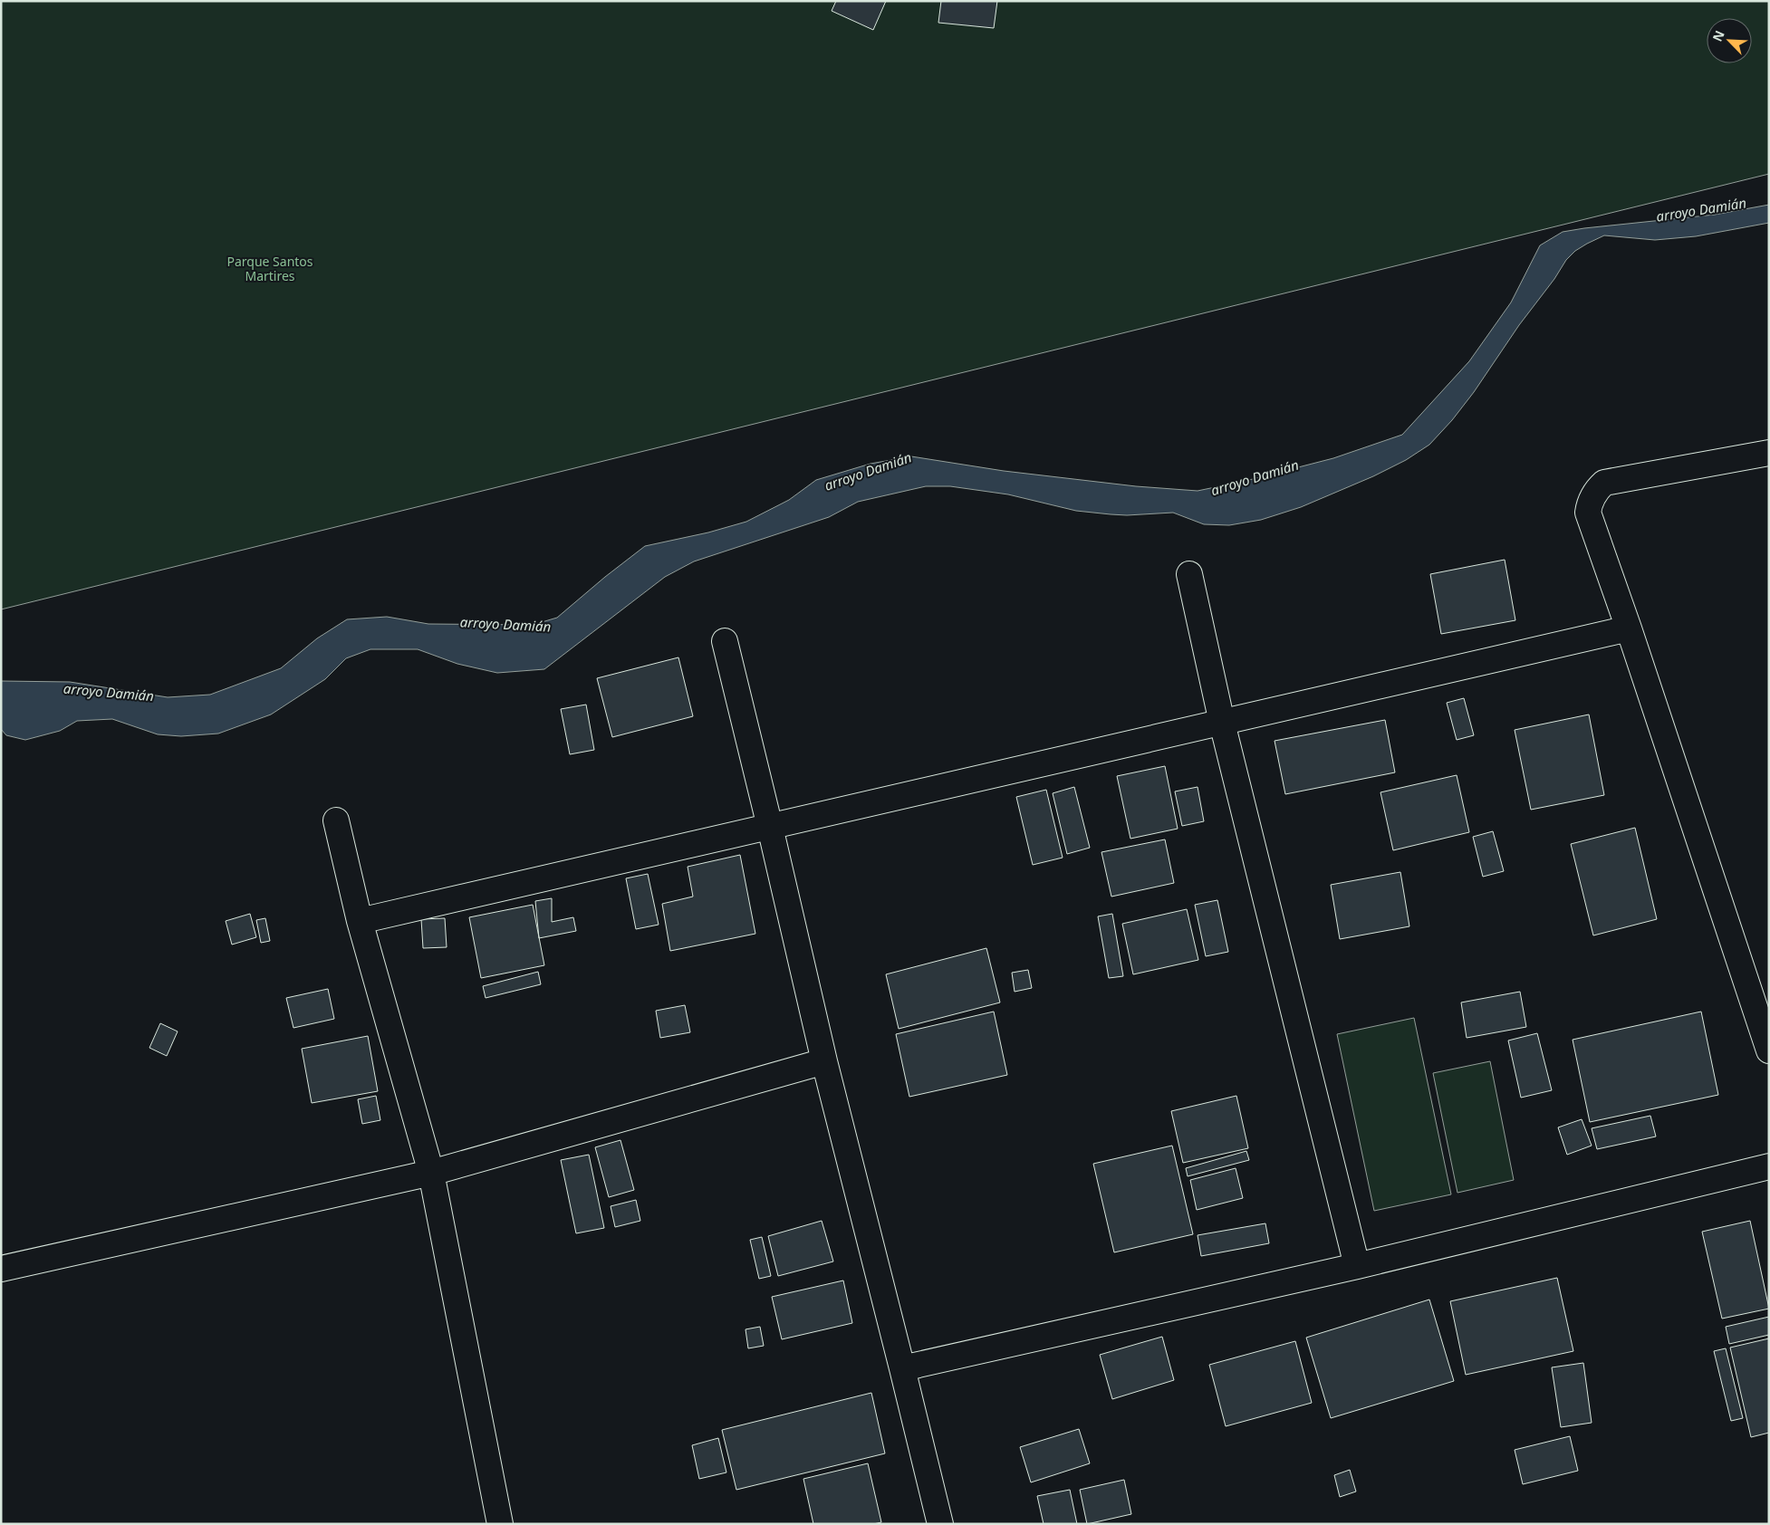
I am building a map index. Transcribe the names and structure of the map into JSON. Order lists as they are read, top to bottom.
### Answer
{
  "water": ["arroyo Damián"],
  "parks": ["Parque Santos Martires"],
  "north": "top left"
}
